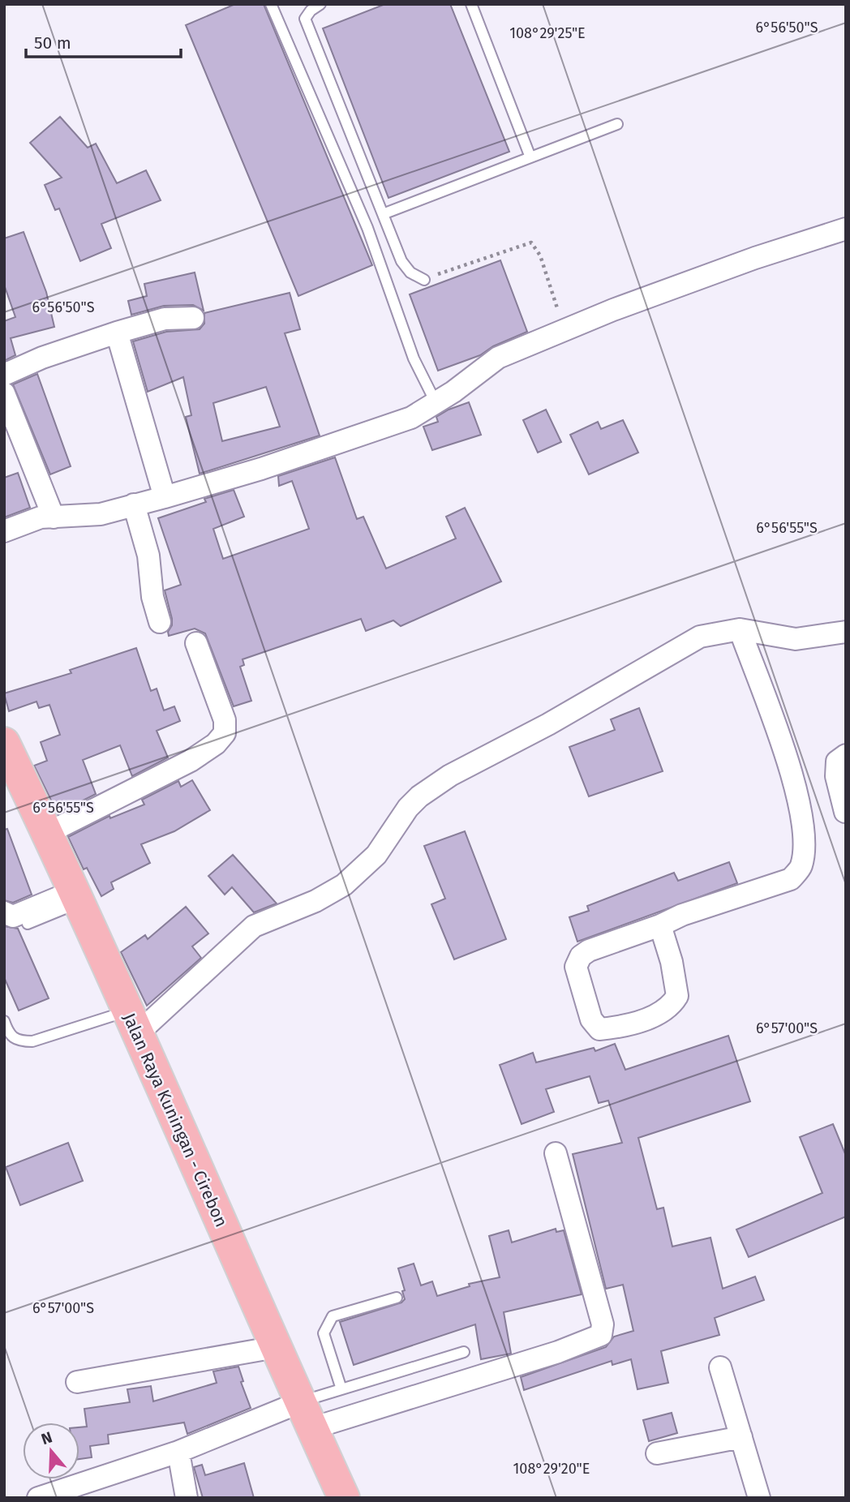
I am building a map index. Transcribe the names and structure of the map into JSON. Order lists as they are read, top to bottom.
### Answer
{
  "streets": {
    "highway": ["Jalan Raya Kuningan - Cirebon"]
  },
  "scale_bar": "50 m",
  "north": "top",
  "coordinates": [
    "6°56'50\"S",
    "108°29'25\"E",
    "6°56'55\"S",
    "6°57'00\"S",
    "108°29'20\"E"
  ]
}
